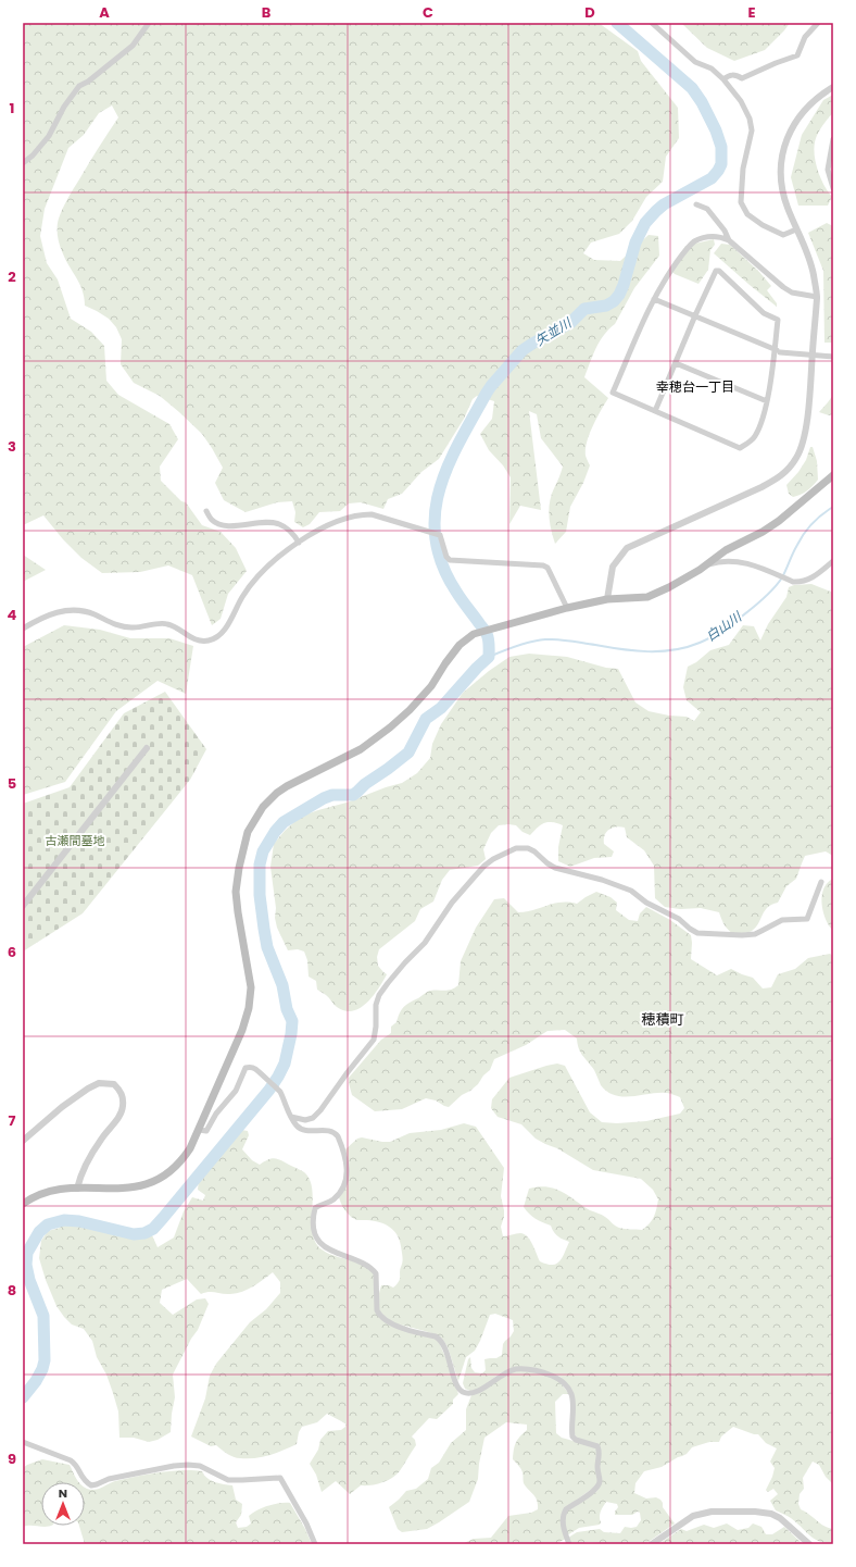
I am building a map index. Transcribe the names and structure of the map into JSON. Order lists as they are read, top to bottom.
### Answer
{
  "districts": ["幸穂台一丁目", "穂積町"],
  "water": ["矢並川", "白山川"],
  "parks": ["古瀬間墓地"],
  "north": "top",
  "grid": {
    "columns": [
      "A",
      "B",
      "C",
      "D",
      "E"
    ],
    "rows": [
      "1",
      "2",
      "3",
      "4",
      "5",
      "6",
      "7",
      "8",
      "9"
    ]
  }
}
